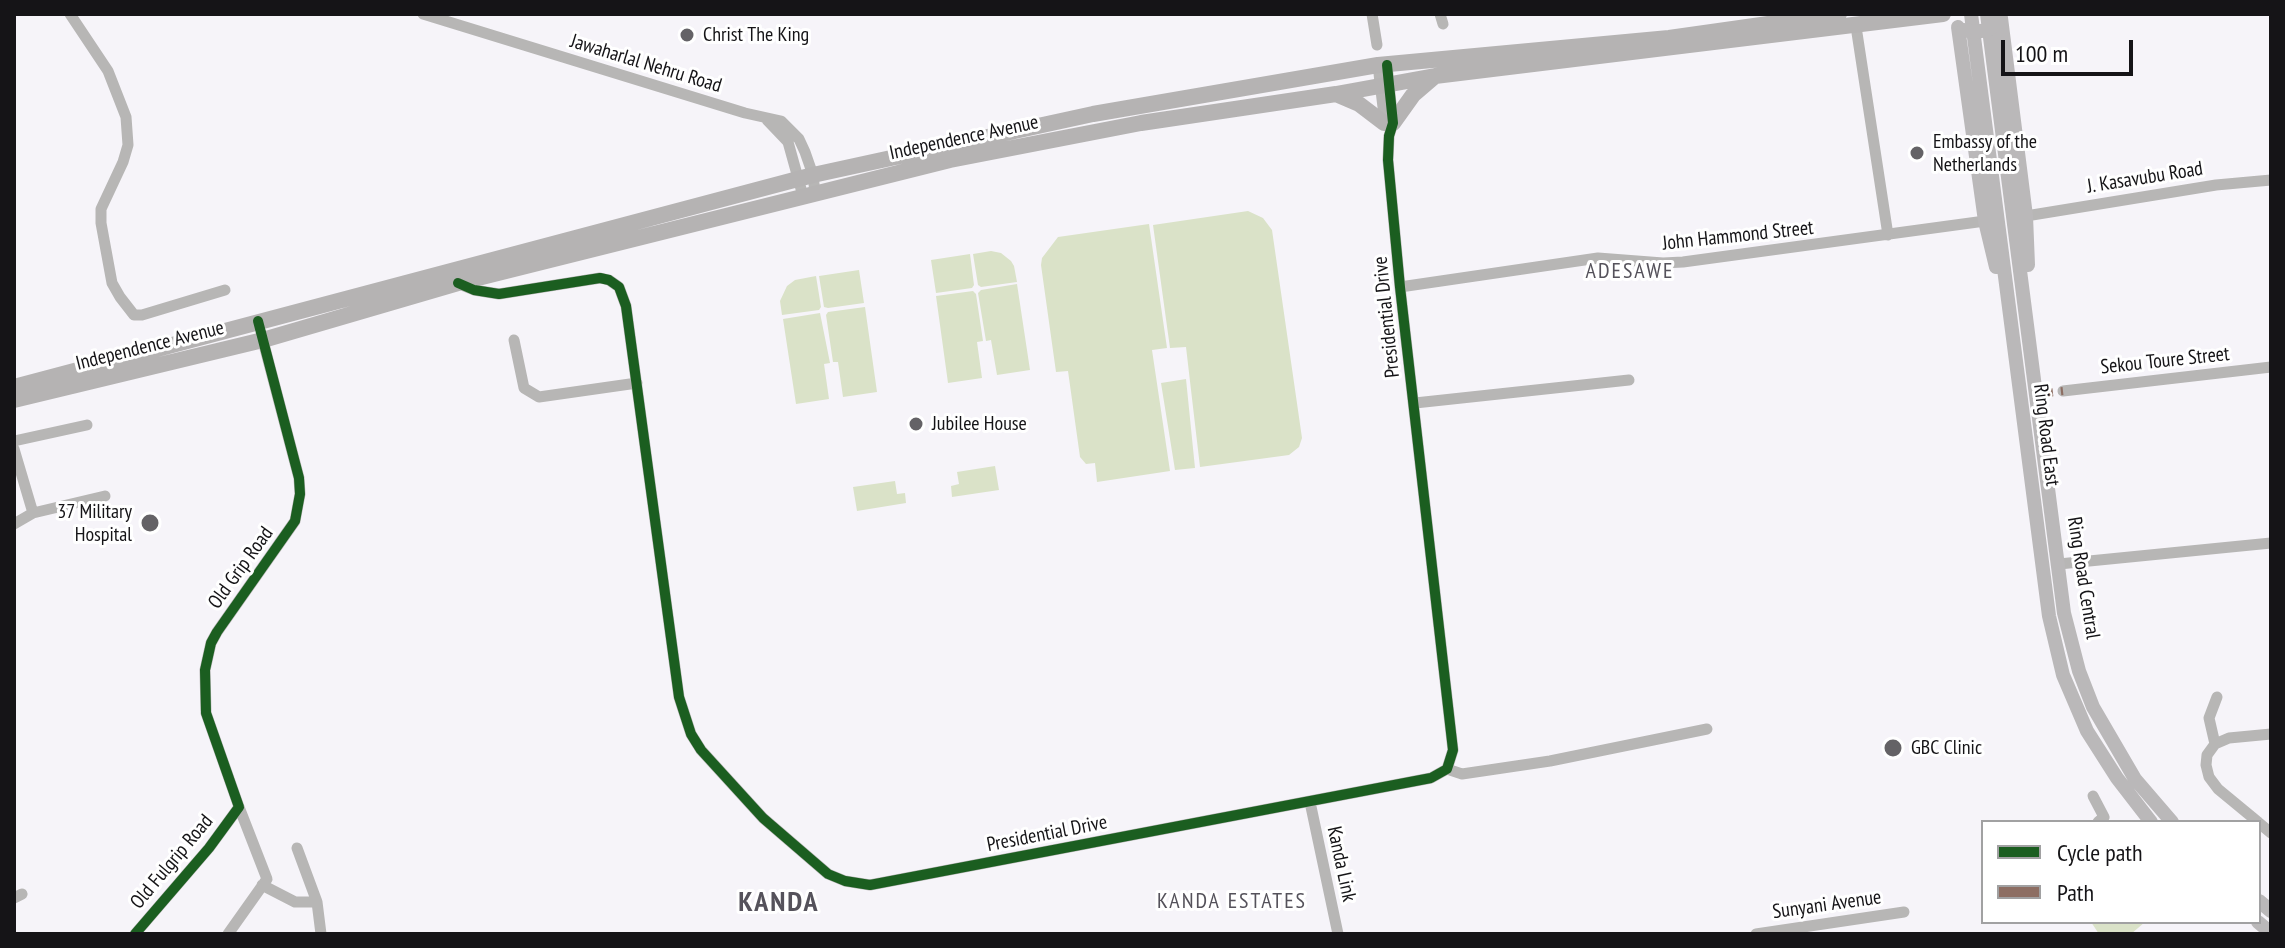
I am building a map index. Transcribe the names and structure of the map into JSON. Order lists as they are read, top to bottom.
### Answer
{
  "streets": {
    "highway": ["Independence Avenue"],
    "main road": ["Ring Road East", "Ring Road Central"],
    "street": [
      "Jawaharlal Nehru Road",
      "J. Kasavubu Road",
      "John Hammond Street",
      "Presidential Drive",
      "Sekou Toure Street",
      "Old Grip Road",
      "Old Fulgrip Road",
      "Kanda Link",
      "Sunyani Avenue"
    ]
  },
  "crossings": [
    ["Jawaharlal Nehru Road", "Independence Avenue"],
    ["Independence Avenue", "Presidential Drive"],
    ["Independence Avenue", "Old Grip Road"],
    ["J. Kasavubu Road", "Ring Road Central"],
    ["John Hammond Street", "Presidential Drive"],
    ["Presidential Drive", "Kanda Link"],
    ["Old Grip Road", "Old Fulgrip Road"]
  ],
  "districts": ["ADESAWE", "KANDA ESTATES", "KANDA"],
  "places": [
    "Christ The King",
    "Embassy of the Netherlands",
    "Jubilee House",
    "37 Military Hospital",
    "GBC Clinic"
  ],
  "legend": ["Cycle path", "Path"],
  "scale_bar": "100 m"
}
